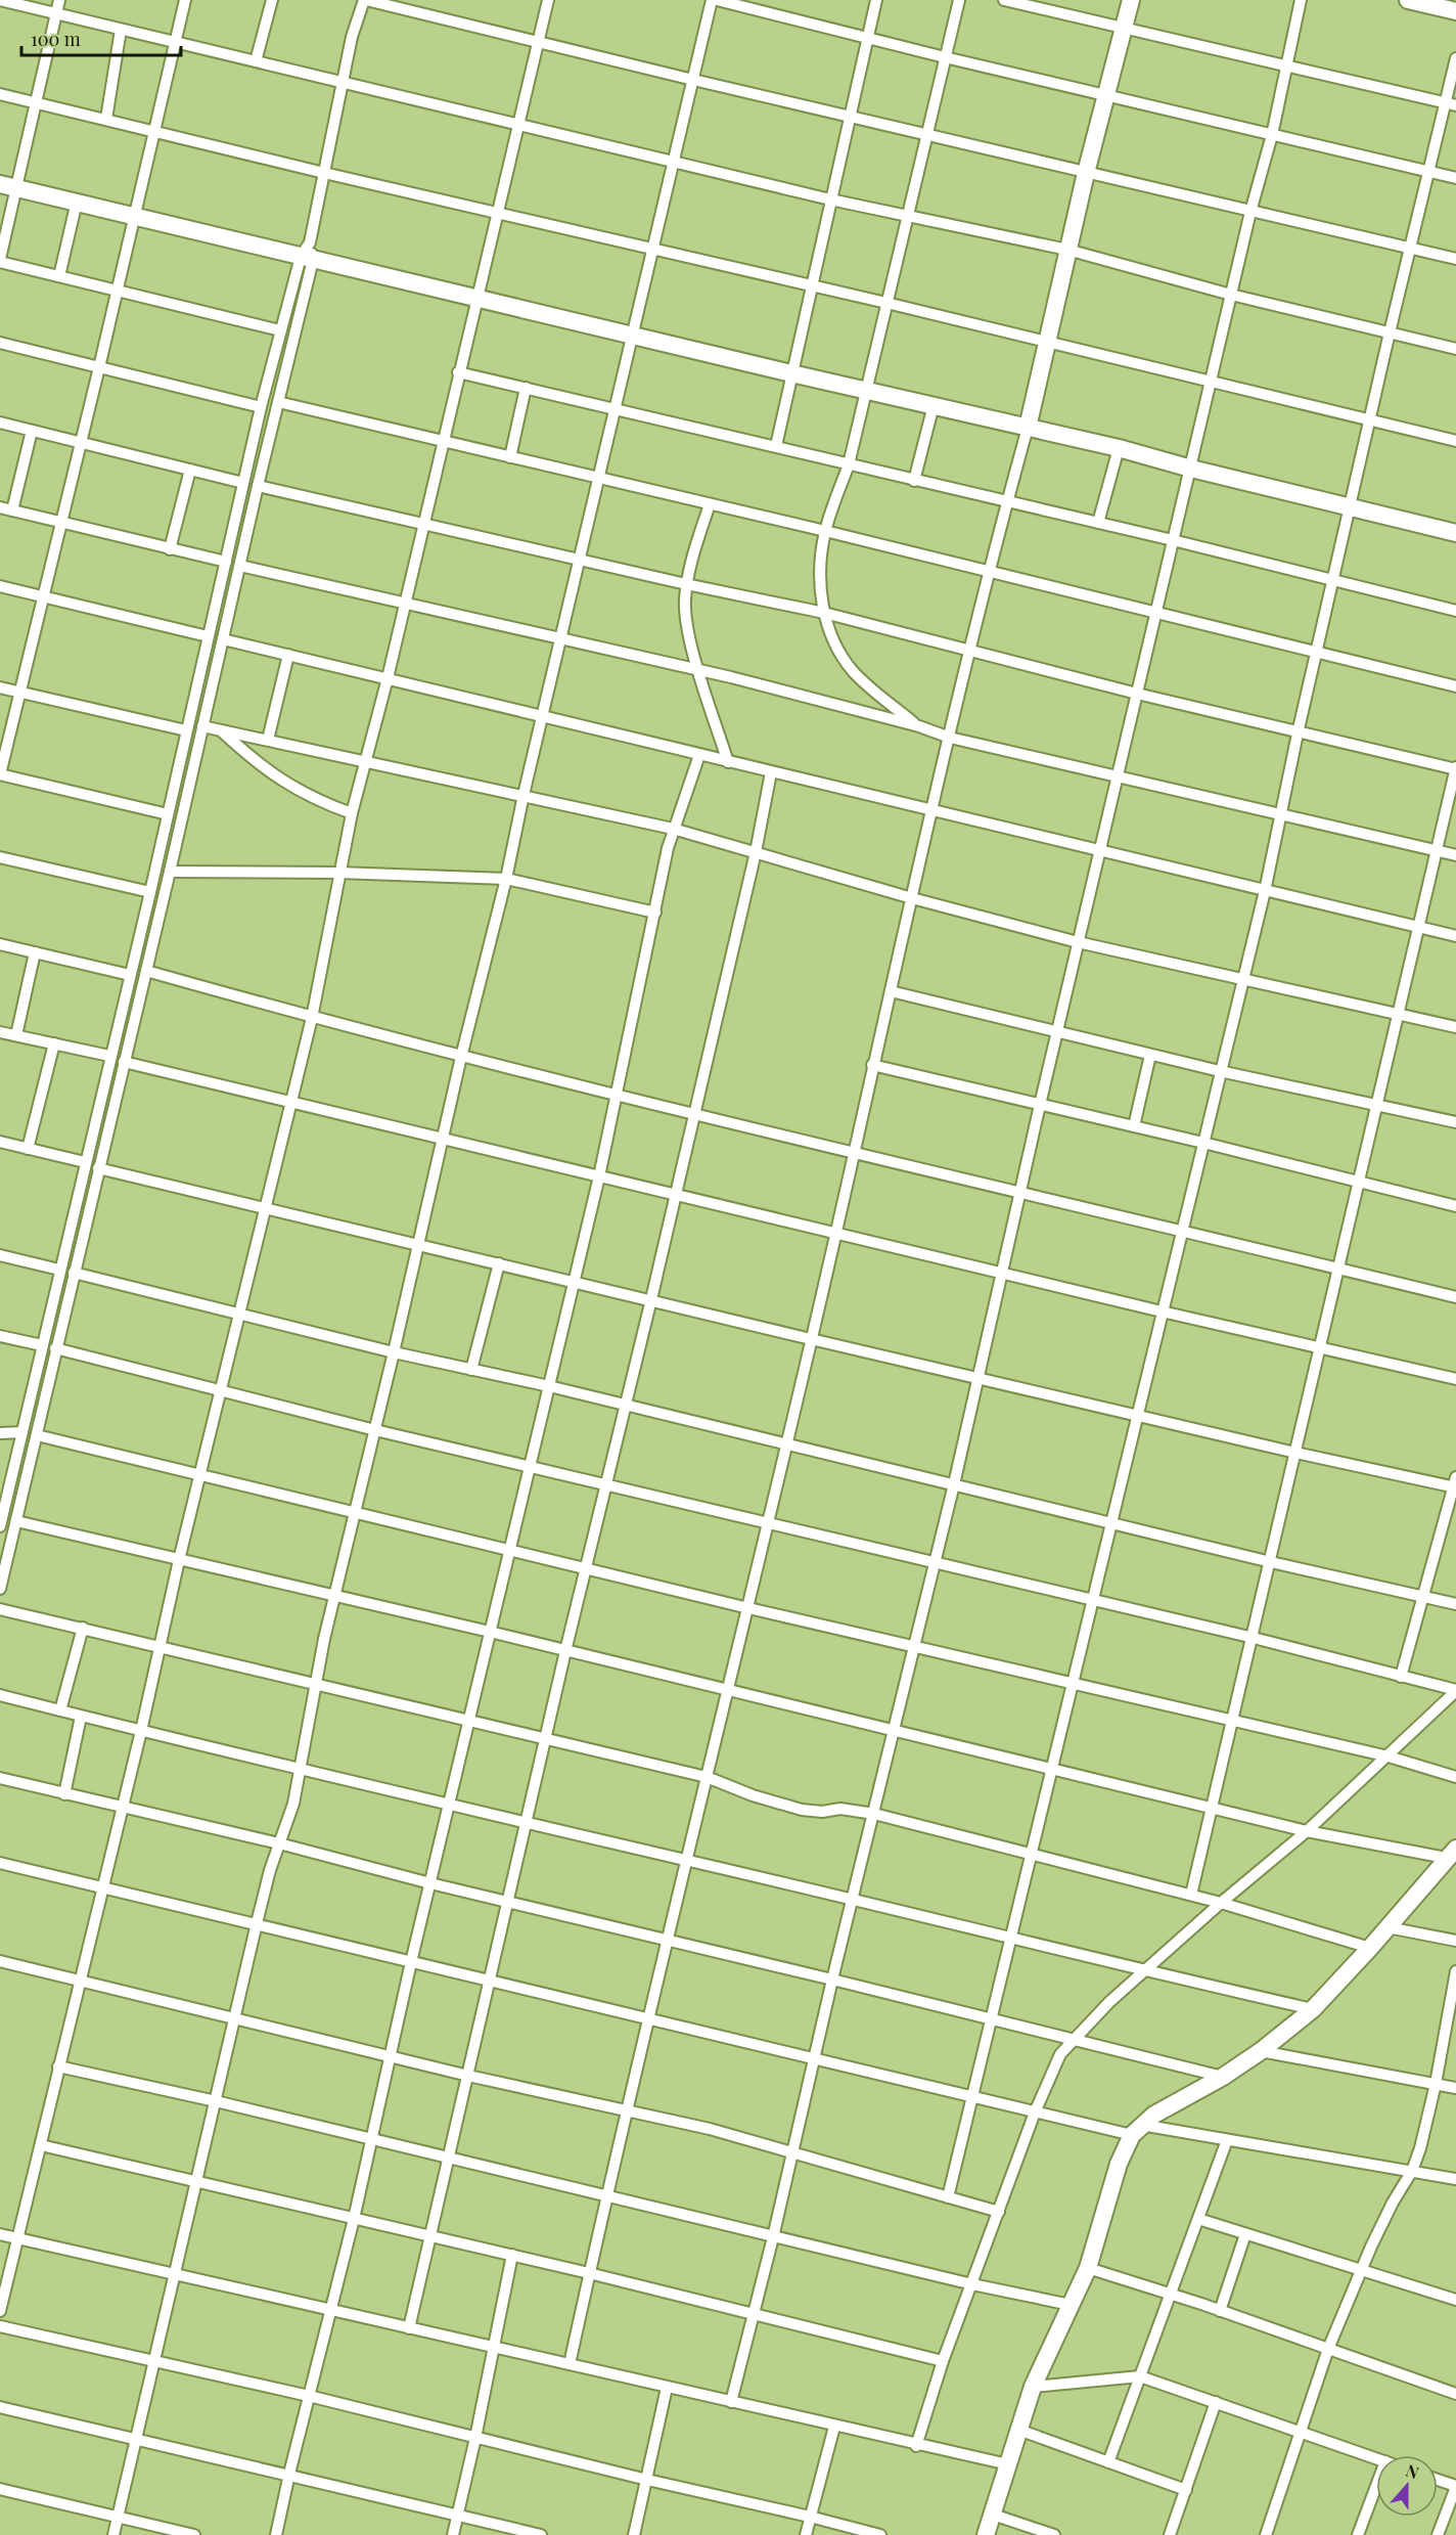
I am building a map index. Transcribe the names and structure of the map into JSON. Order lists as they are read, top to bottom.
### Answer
{
  "scale_bar": "100 m",
  "north": "top"
}
